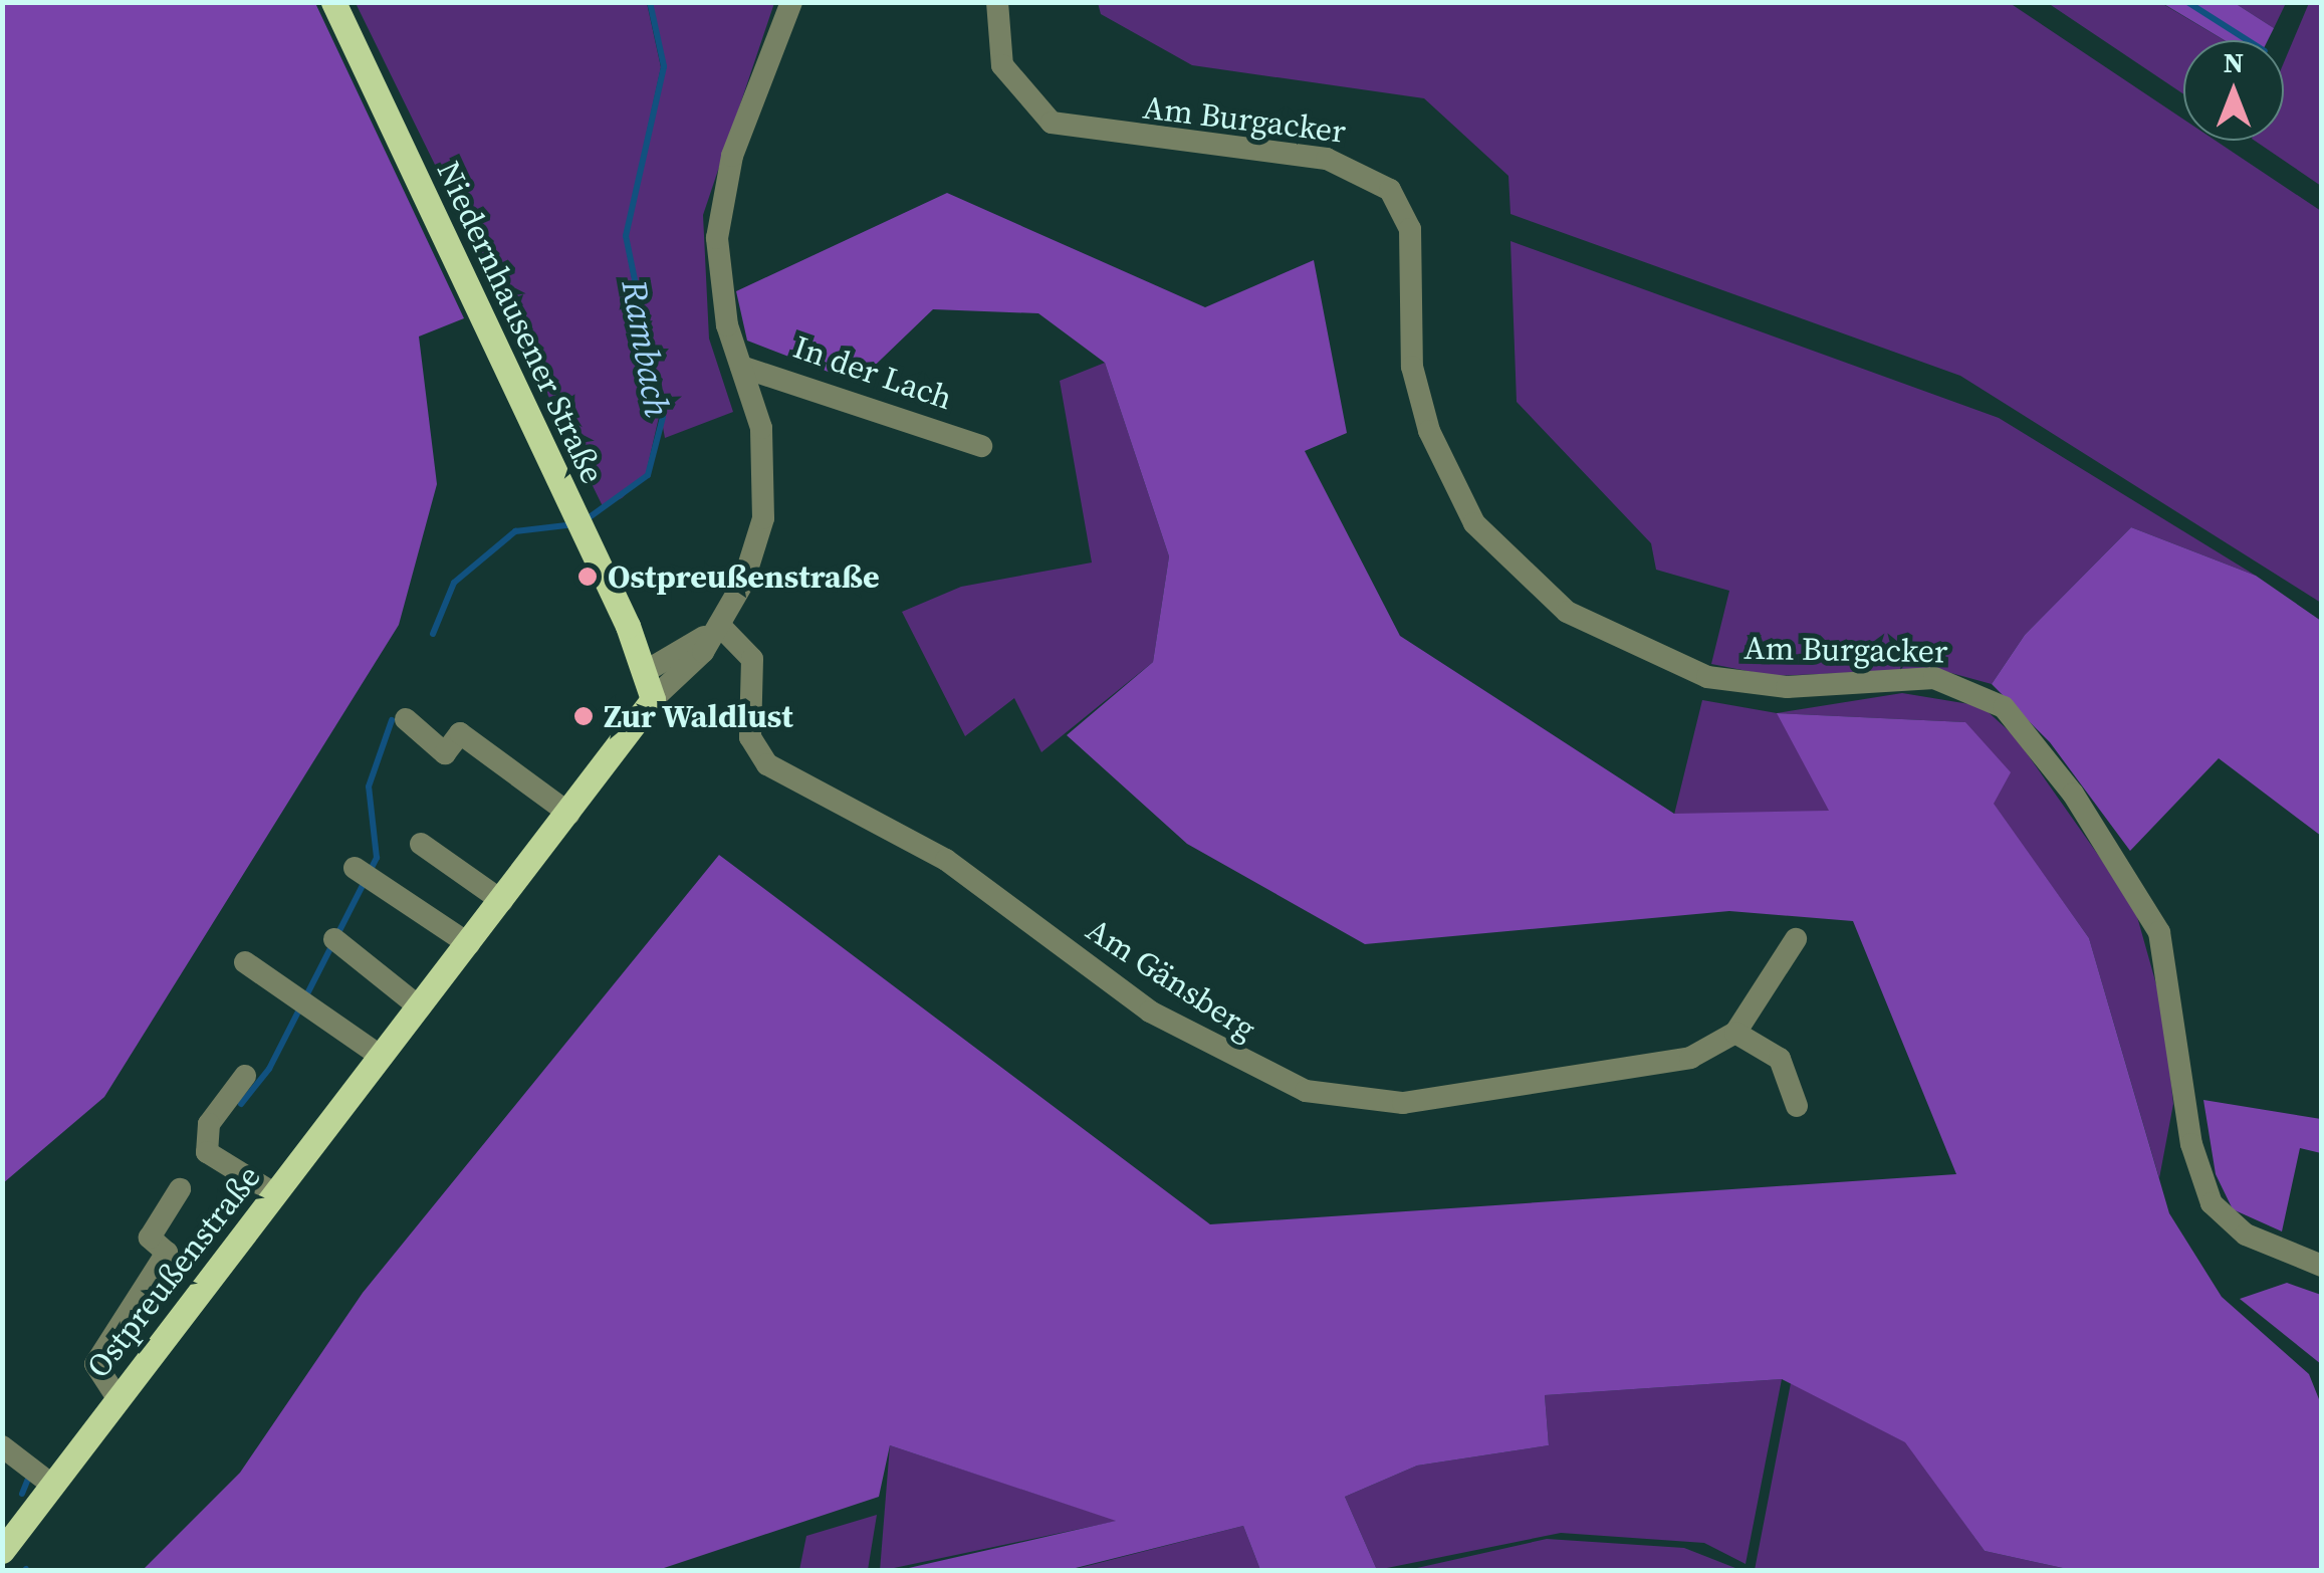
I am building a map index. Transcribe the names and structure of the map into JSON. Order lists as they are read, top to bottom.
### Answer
{
  "streets": {
    "main road": ["Niedernhausener Straße", "Ostpreußenstraße"],
    "street": ["Am Burgacker", "In der Lach", "Am Gänsberg"]
  },
  "crossings": [
    ["In der Lach", "Ostpreußenstraße"],
    ["Am Gänsberg", "Ostpreußenstraße"]
  ],
  "water": ["Rambach"],
  "places": ["Ostpreußenstraße", "Zur Waldlust"],
  "north": "top"
}
